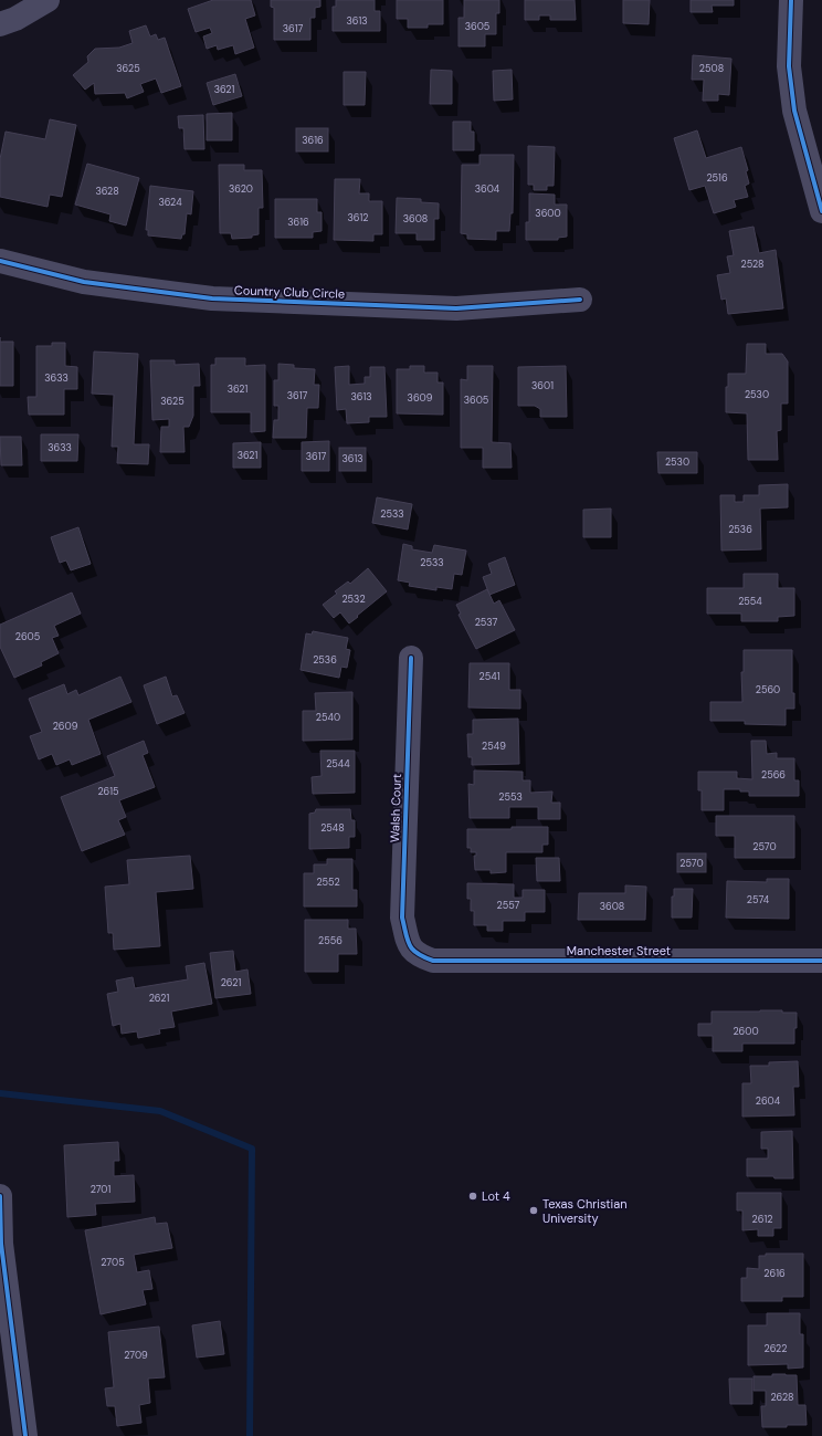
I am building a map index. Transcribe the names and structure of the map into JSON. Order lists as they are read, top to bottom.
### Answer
{
  "streets": {
    "street": ["Country Club Circle", "Walsh Court", "Manchester Street"]
  },
  "crossings": [
    ["Walsh Court", "Manchester Street"]
  ],
  "places": ["Lot 4", "Texas Christian University"],
  "house_numbers": [
    "3613",
    "3605",
    "3617",
    "3625",
    "2508",
    "3621",
    "3616",
    "2516",
    "3620",
    "3604",
    "3628",
    "3624",
    "3600",
    "3612",
    "3608",
    "3616",
    "2528",
    "3633",
    "3601",
    "3621",
    "2530",
    "3617",
    "3613",
    "3609",
    "3605",
    "3625",
    "3633",
    "3621",
    "3617",
    "3613",
    "2530",
    "2533",
    "2536",
    "2533",
    "2532",
    "2554",
    "2537",
    "2605",
    "2536",
    "2541",
    "2560",
    "2540",
    "2609",
    "2549",
    "2544",
    "2566",
    "2615",
    "2553",
    "2548",
    "2570",
    "2570",
    "2552",
    "2574",
    "2557",
    "3608",
    "2556",
    "2621",
    "2621",
    "2600",
    "2604",
    "2701",
    "2612",
    "2705",
    "2616",
    "2622",
    "2709",
    "2628"
  ]
}
